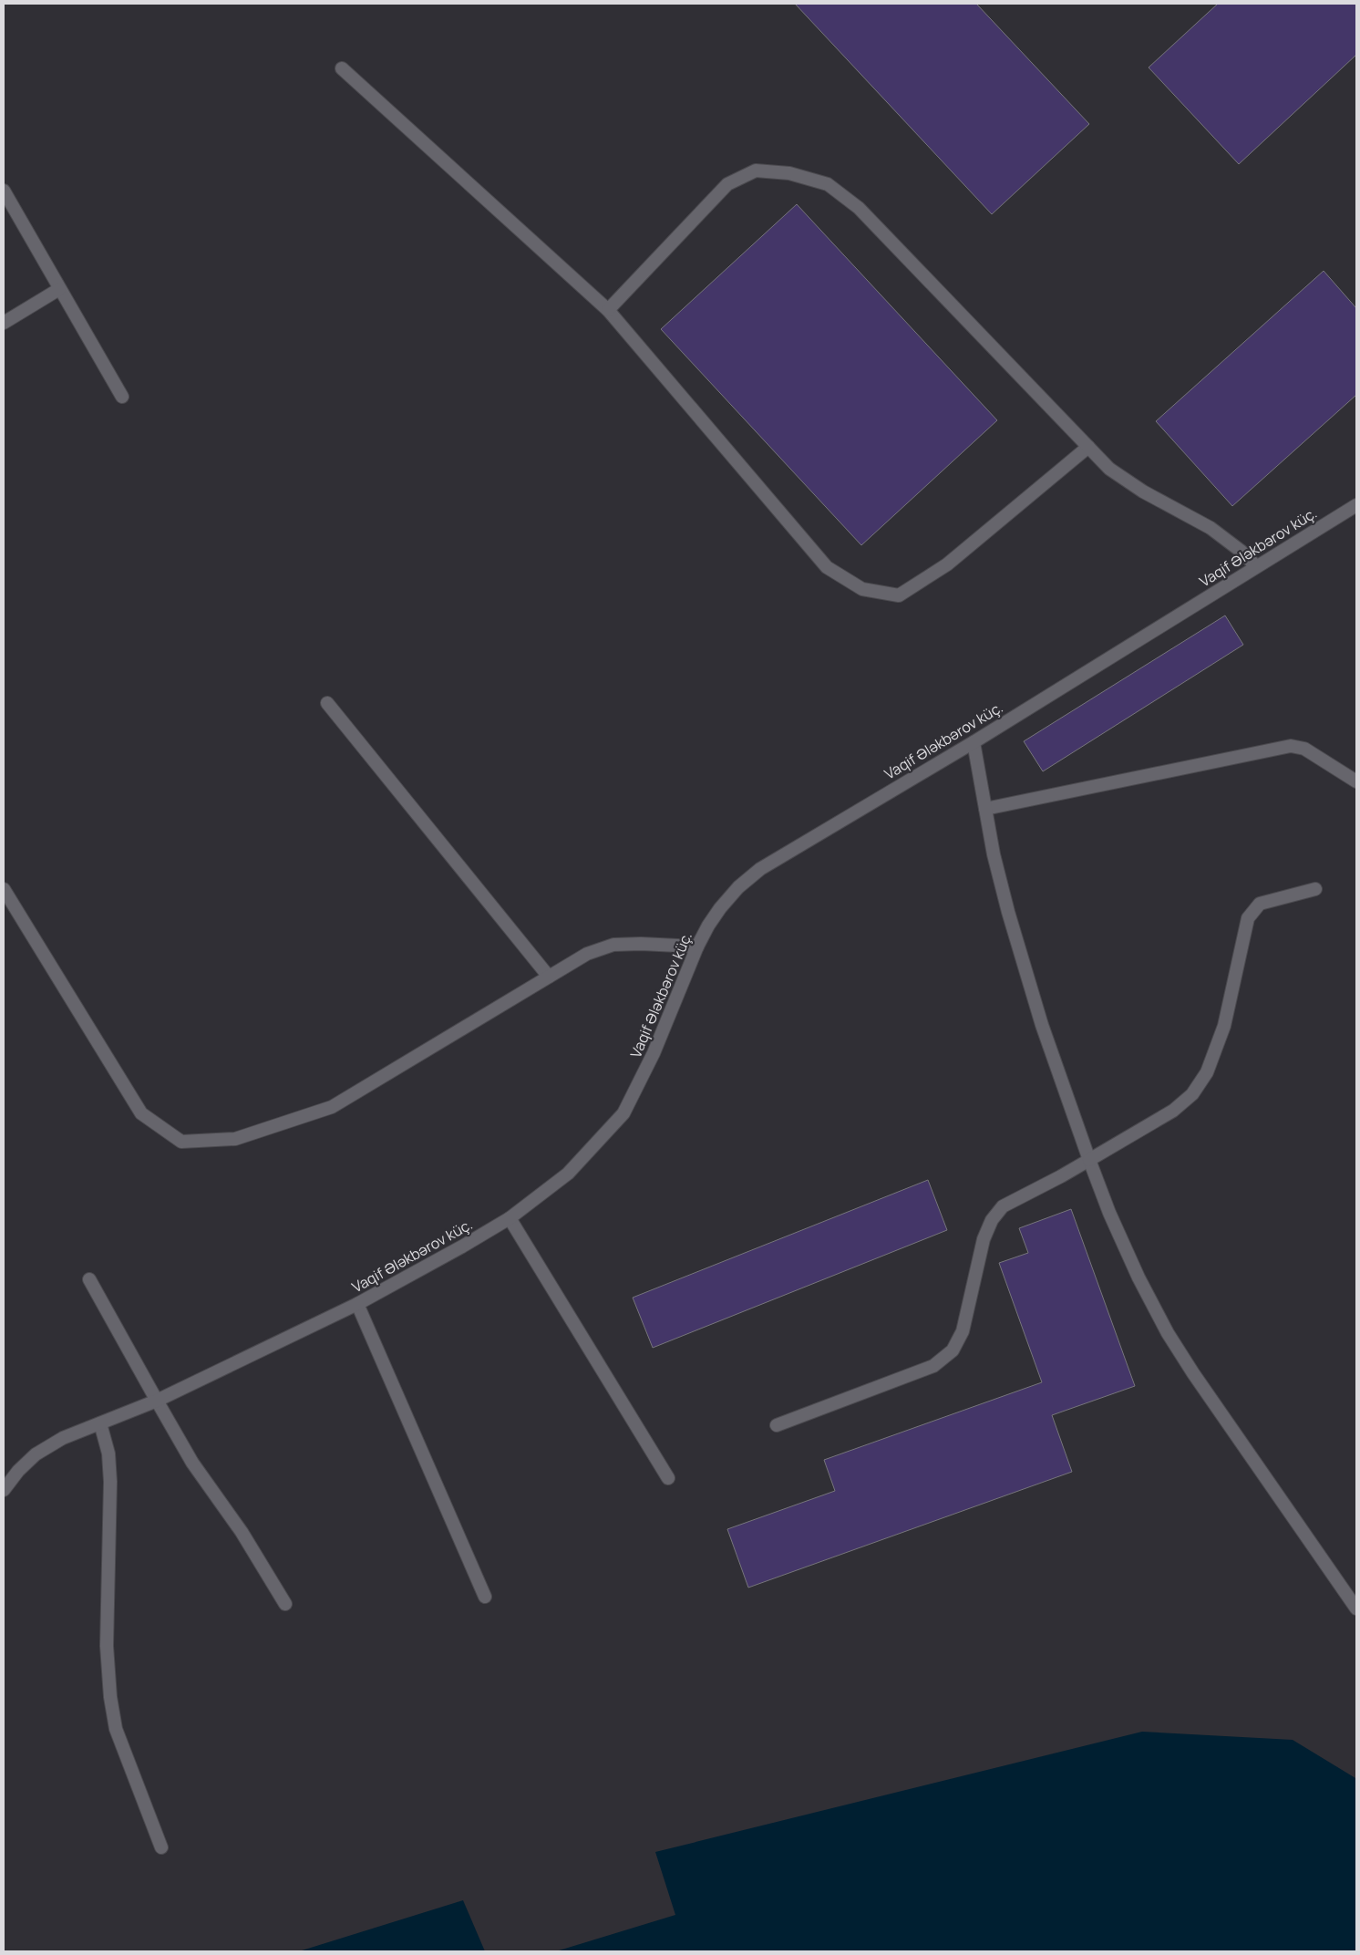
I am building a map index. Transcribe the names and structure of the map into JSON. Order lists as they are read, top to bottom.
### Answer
{
  "streets": {
    "street": ["Vaqif Ələkbərov küç."]
  }
}
